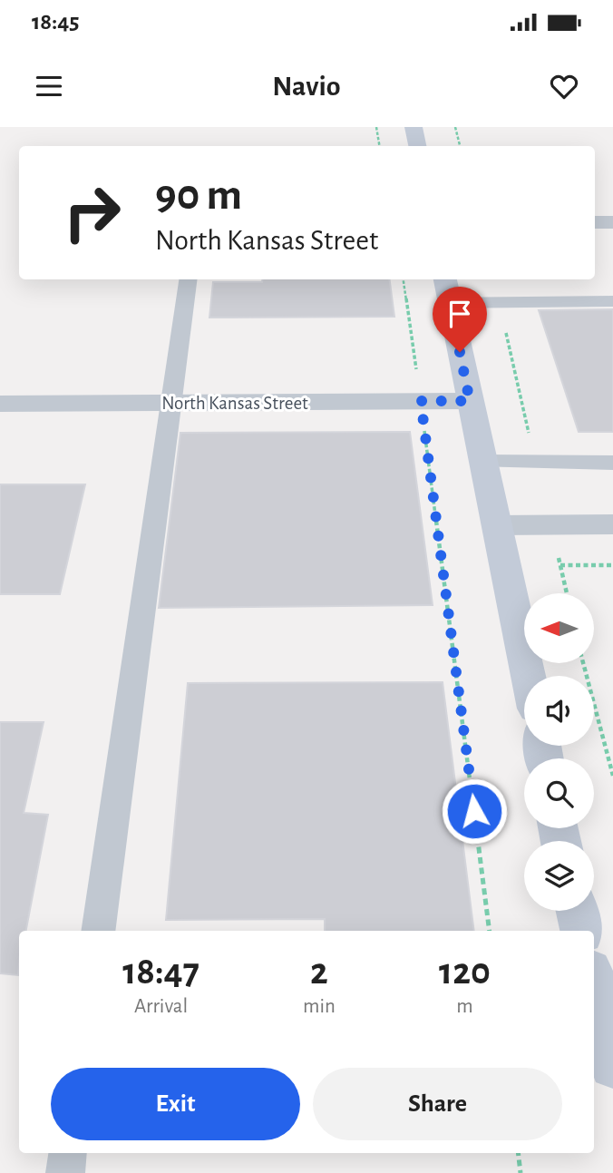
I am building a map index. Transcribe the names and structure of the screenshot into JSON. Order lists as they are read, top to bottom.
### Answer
{
  "streets": {
    "street": ["North Kansas Street"]
  },
  "north": "left",
  "page": {
    "status": "18:45",
    "header": "Navio",
    "turn": ["90 m", "North Kansas Street"],
    "eta": [
      "18:47",
      "Arrival",
      "2",
      "min",
      "120",
      "m"
    ],
    "buttons": ["Exit", "Share"]
  }
}
